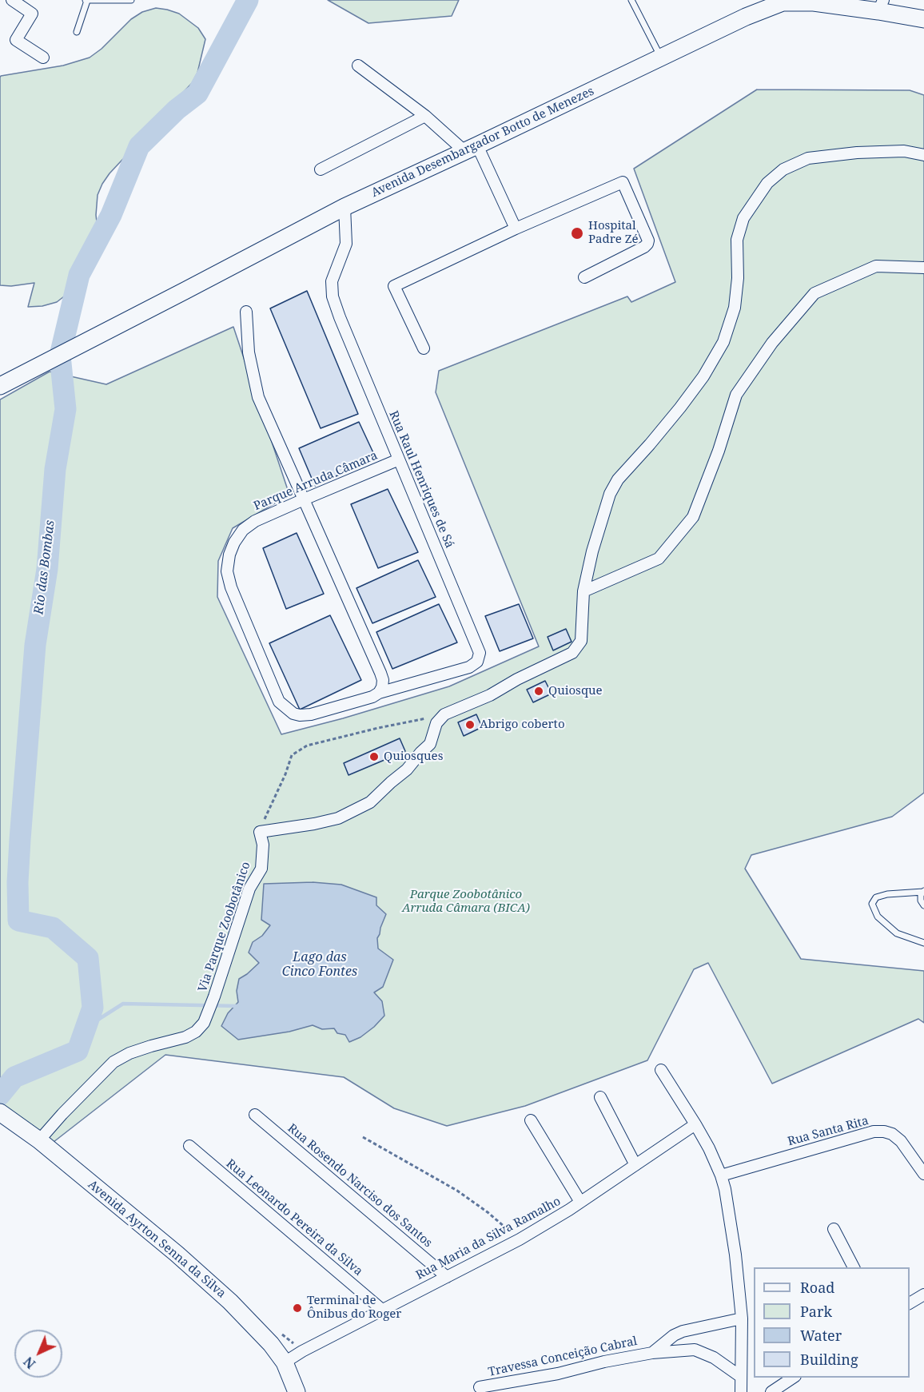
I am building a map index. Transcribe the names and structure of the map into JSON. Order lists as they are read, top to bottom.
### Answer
{
  "streets": {
    "main road": ["Avenida Desembargador Botto de Menezes", "Avenida Ayrton Senna da Silva"],
    "street": [
      "Rua Raul Henriques de Sá",
      "Parque Arruda Câmara",
      "Via Parque Zoobotânico",
      "Rua Santa Rita",
      "Rua Rosendo Narciso dos Santos",
      "Rua Leonardo Pereira da Silva",
      "Rua Maria da Silva Ramalho",
      "Travessa Conceição Cabral"
    ]
  },
  "crossings": [
    ["Avenida Desembargador Botto de Menezes", "Rua Raul Henriques de Sá"],
    ["Rua Raul Henriques de Sá", "Parque Arruda Câmara"],
    ["Via Parque Zoobotânico", "Avenida Ayrton Senna da Silva"],
    ["Rua Rosendo Narciso dos Santos", "Rua Maria da Silva Ramalho"],
    ["Rua Leonardo Pereira da Silva", "Rua Maria da Silva Ramalho"],
    ["Rua Maria da Silva Ramalho", "Avenida Ayrton Senna da Silva"]
  ],
  "water": ["Rio das Bombas", "Lago das Cinco Fontes"],
  "parks": ["Parque Zoobotânico Arruda Câmara (BICA)"],
  "places": [
    "Hospital Padre Zé",
    "Quiosque",
    "Abrigo coberto",
    "Quiosques",
    "Terminal de Ônibus do Roger"
  ],
  "legend": [
    "Road",
    "Park",
    "Water",
    "Building"
  ],
  "north": "bottom left"
}
